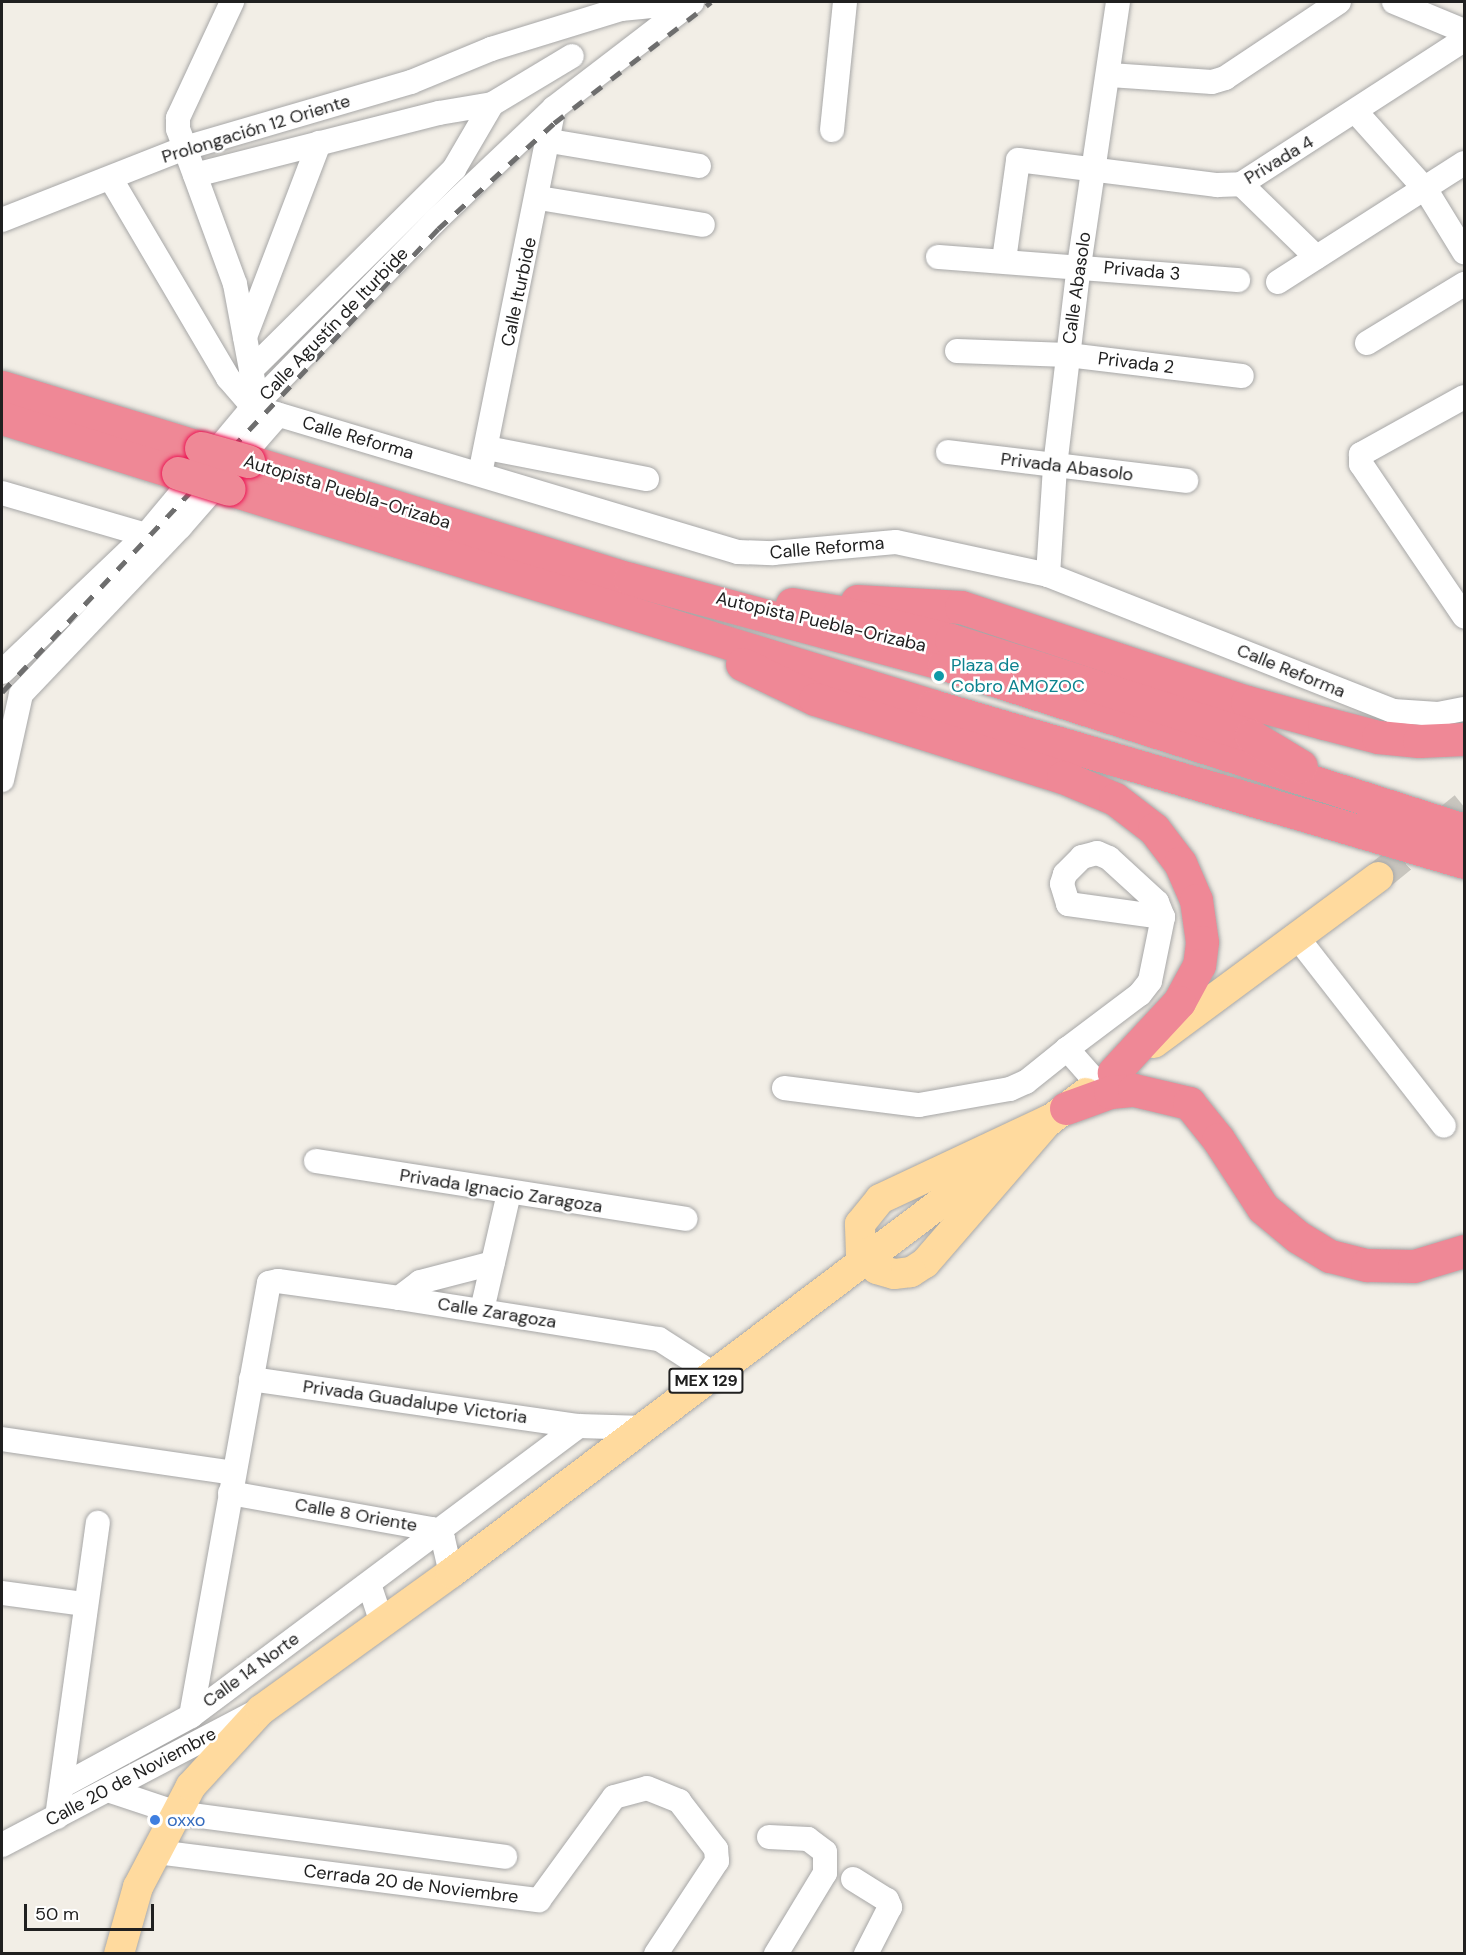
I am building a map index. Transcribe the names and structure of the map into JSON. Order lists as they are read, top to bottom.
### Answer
{
  "streets": {
    "highway": ["Autopista Puebla-Orizaba"],
    "main road": ["MEX 129"],
    "street": [
      "Prolongación 12 Oriente",
      "Privada 4",
      "Privada 3",
      "Calle Abasolo",
      "Calle Iturbide",
      "Calle Agustín de Iturbide",
      "Privada 2",
      "Calle Reforma",
      "Privada Abasolo",
      "Privada Ignacio Zaragoza",
      "Calle Zaragoza",
      "Privada Guadalupe Victoria",
      "Calle 8 Oriente",
      "Calle 14 Norte",
      "Calle 20 de Noviembre",
      "Cerrada 20 de Noviembre"
    ]
  },
  "crossings": [
    ["Prolongación 12 Oriente", "Calle Agustín de Iturbide"],
    ["Privada 4", "Privada 3"],
    ["Privada 4", "Calle Abasolo"],
    ["Privada 3", "Calle Abasolo"],
    ["Calle Abasolo", "Privada 2"],
    ["Calle Abasolo", "Calle Reforma"],
    ["Calle Abasolo", "Privada Abasolo"],
    ["Calle Iturbide", "Calle Agustín de Iturbide"],
    ["Calle Iturbide", "Calle Reforma"],
    ["Calle Agustín de Iturbide", "Calle Reforma"],
    ["Calle Zaragoza", "MEX 129"],
    ["Calle Zaragoza", "Calle 14 Norte"],
    ["MEX 129", "Privada Guadalupe Victoria"],
    ["MEX 129", "Calle 8 Oriente"],
    ["MEX 129", "Calle 20 de Noviembre"],
    ["MEX 129", "Cerrada 20 de Noviembre"],
    ["Privada Guadalupe Victoria", "Calle 14 Norte"],
    ["Calle 8 Oriente", "Calle 14 Norte"]
  ],
  "places": ["Plaza de Cobro AMOZOC", "oxxo"],
  "scale_bar": "50 m"
}
